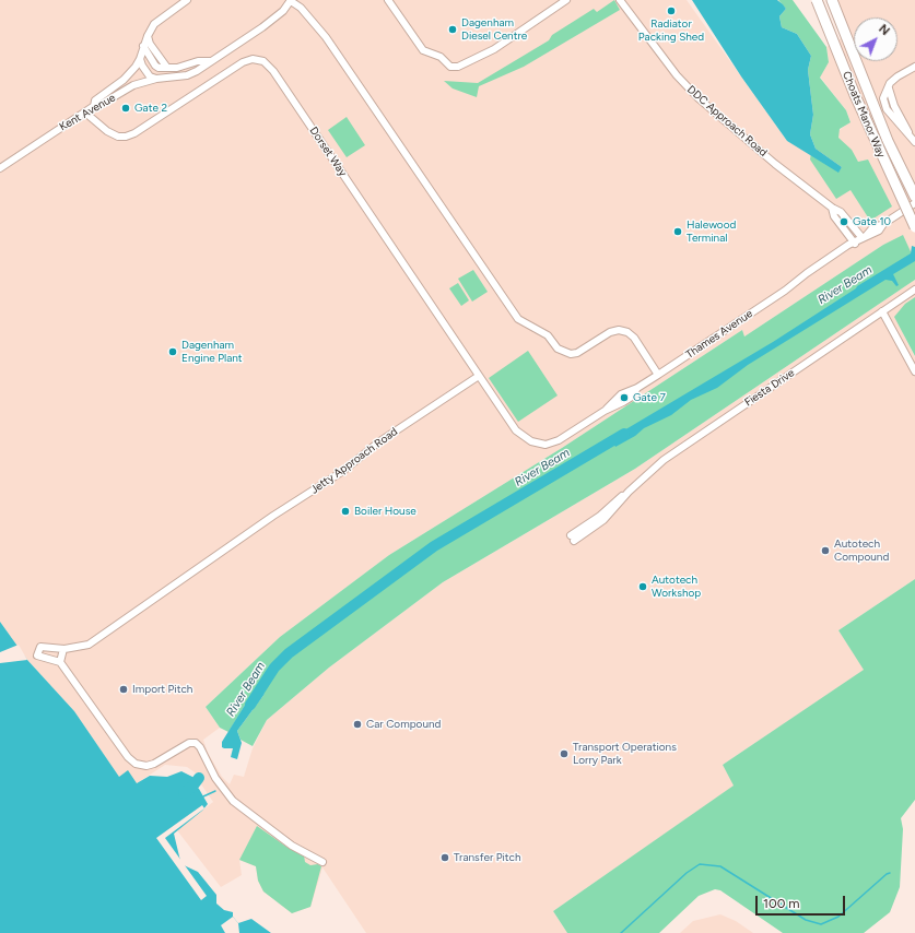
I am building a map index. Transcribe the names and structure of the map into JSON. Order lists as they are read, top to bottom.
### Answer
{
  "streets": {
    "highway": ["Choats Manor Way"],
    "street": [
      "Kent Avenue",
      "DDC Approach Road",
      "Dorset Way",
      "Thames Avenue",
      "Fiesta Drive",
      "Jetty Approach Road"
    ]
  },
  "crossings": [
    ["Kent Avenue", "Dorset Way"],
    ["DDC Approach Road", "Thames Avenue"],
    ["Dorset Way", "Thames Avenue"],
    ["Dorset Way", "Jetty Approach Road"]
  ],
  "water": ["River Beam"],
  "places": [
    "Radiator Packing Shed",
    "Dagenham Diesel Centre",
    "Gate 2",
    "Gate 10",
    "Halewood Terminal",
    "Dagenham Engine Plant",
    "Gate 7",
    "Boiler House",
    "Autotech Compound",
    "Autotech Workshop",
    "Import Pitch",
    "Car Compound",
    "Transport Operations Lorry Park",
    "Transfer Pitch"
  ],
  "scale_bar": "100 m",
  "north": "top right"
}
